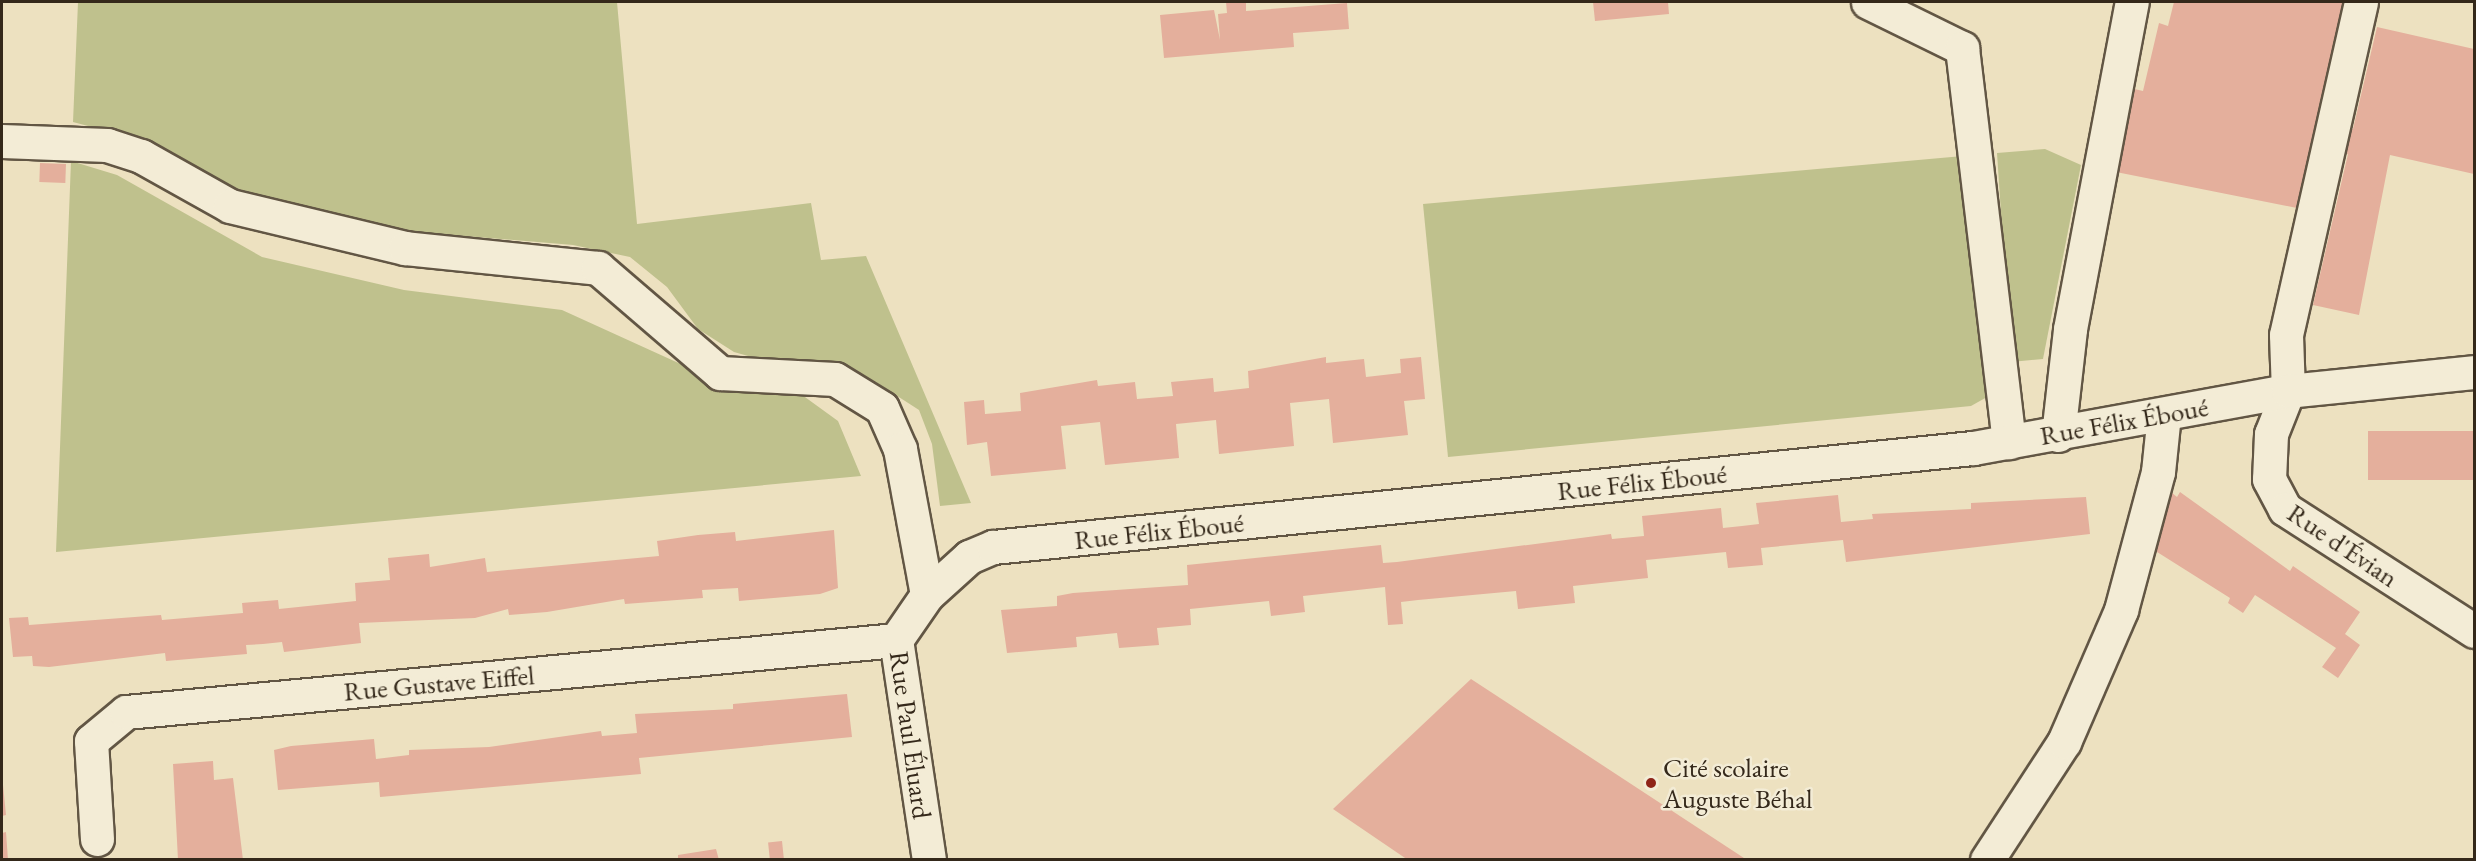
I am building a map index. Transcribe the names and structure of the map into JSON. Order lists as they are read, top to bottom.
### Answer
{
  "streets": {
    "street": [
      "Rue Félix Éboué",
      "Rue d'Évian",
      "Rue Gustave Eiffel",
      "Rue Paul Éluard"
    ]
  },
  "crossings": [
    ["Rue Félix Éboué", "Rue d'Évian"],
    ["Rue Félix Éboué", "Rue Paul Éluard"],
    ["Rue Gustave Eiffel", "Rue Paul Éluard"]
  ],
  "places": ["Cité scolaire Auguste Béhal"]
}
